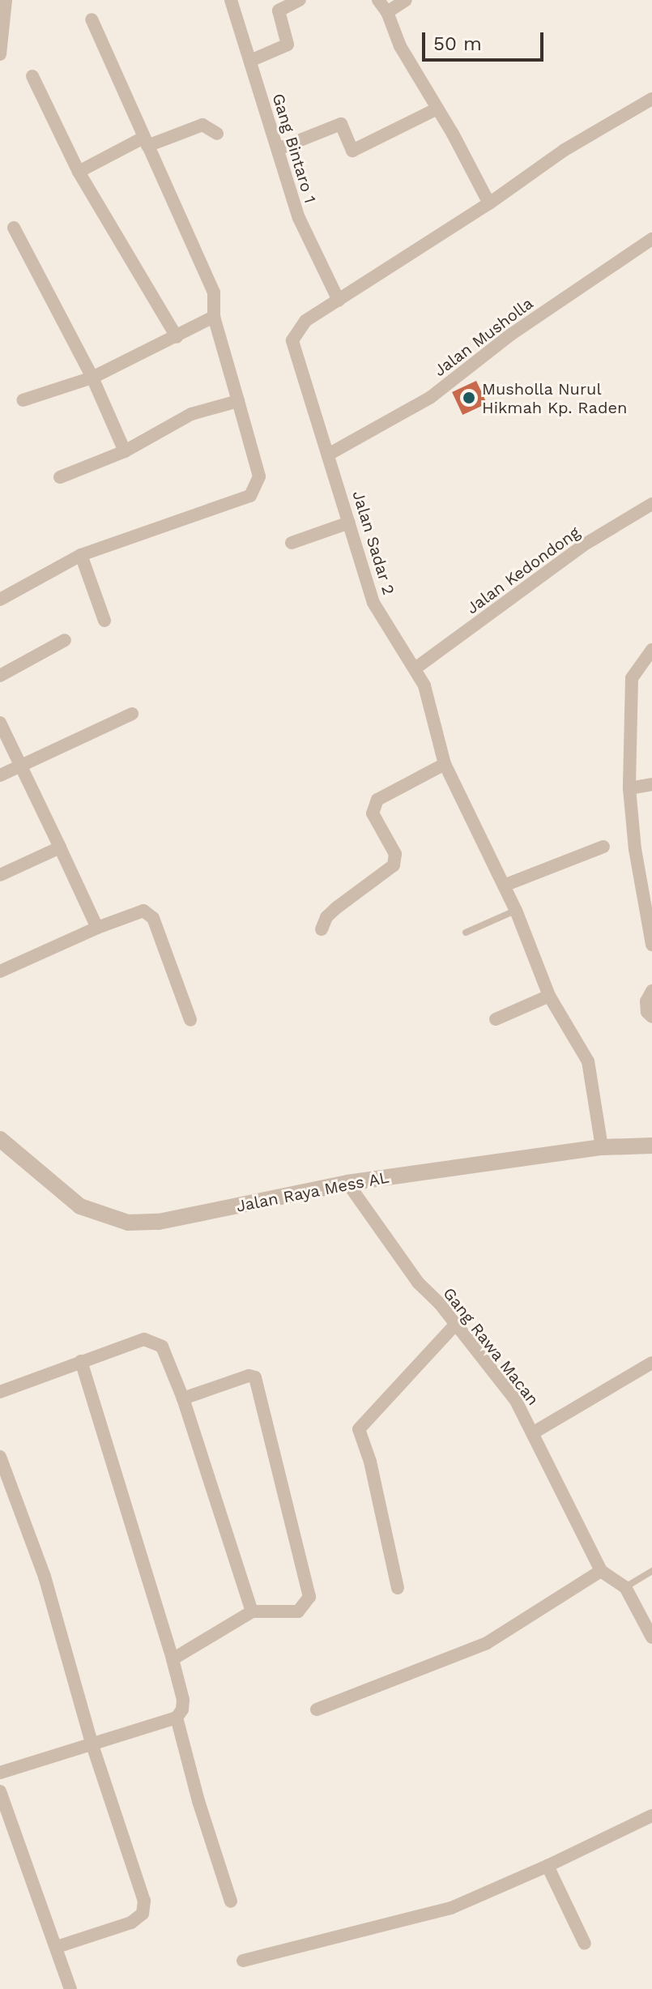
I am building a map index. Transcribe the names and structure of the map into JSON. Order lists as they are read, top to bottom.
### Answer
{
  "streets": {
    "street": [
      "Gang Bintaro 1",
      "Jalan Musholla",
      "Jalan Sadar 2",
      "Jalan Kedondong",
      "Jalan Raya Mess AL",
      "Gang Rawa Macan"
    ]
  },
  "crossings": [
    ["Gang Bintaro 1", "Jalan Sadar 2"],
    ["Jalan Musholla", "Jalan Sadar 2"],
    ["Jalan Sadar 2", "Jalan Kedondong"],
    ["Jalan Sadar 2", "Jalan Raya Mess AL"],
    ["Jalan Raya Mess AL", "Gang Rawa Macan"]
  ],
  "places": ["Musholla Nurul Hikmah Kp. Raden"],
  "scale_bar": "50 m"
}
